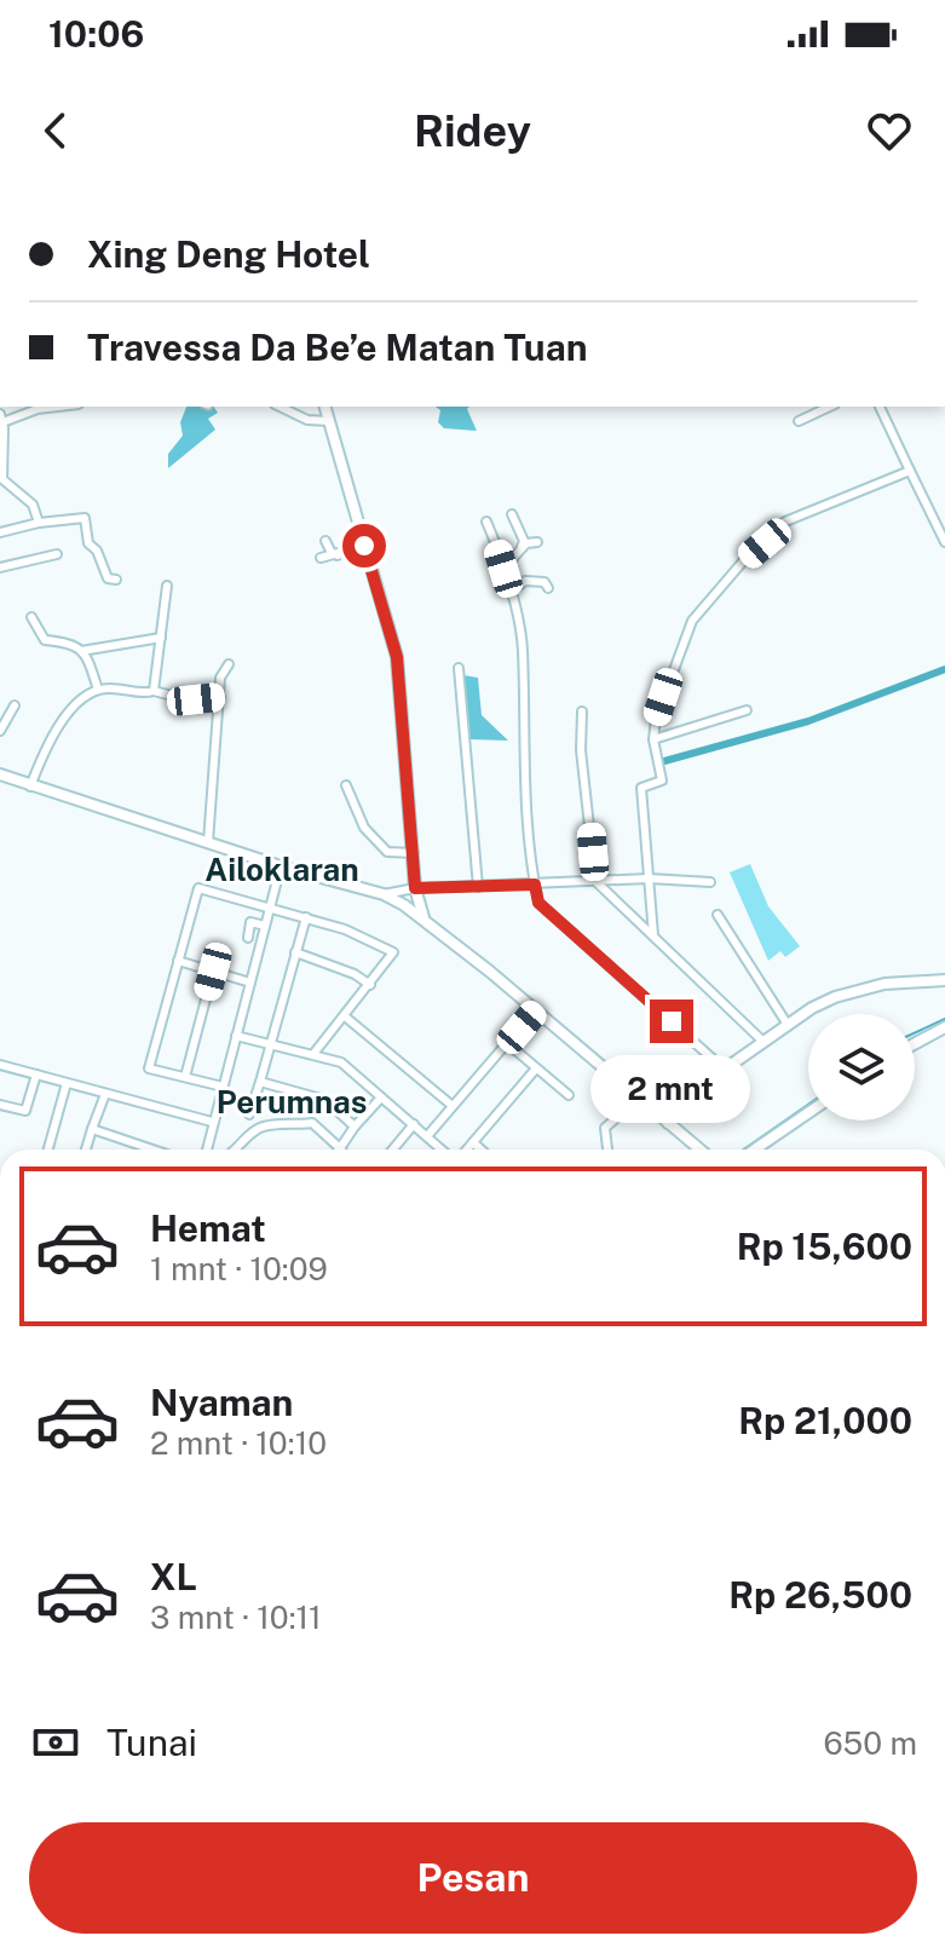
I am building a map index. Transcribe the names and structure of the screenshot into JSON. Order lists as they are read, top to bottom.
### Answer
{
  "districts": ["Ailoklaran", "Perumnas"],
  "page": {
    "status": "10:06",
    "header": "Ridey",
    "banner": ["Xing Deng Hotel", "Travessa Da Be’e Matan Tuan"],
    "bubble": "2 mnt",
    "list": [
      {
        "name": "Hemat",
        "note": "1 mnt · 10:09",
        "value": "Rp 15,600"
      },
      {
        "name": "Nyaman",
        "note": "2 mnt · 10:10",
        "value": "Rp 21,000"
      },
      {
        "name": "XL",
        "note": "3 mnt · 10:11",
        "value": "Rp 26,500"
      }
    ],
    "pay": ["Tunai", "650 m"],
    "buttons": "Pesan"
  }
}
